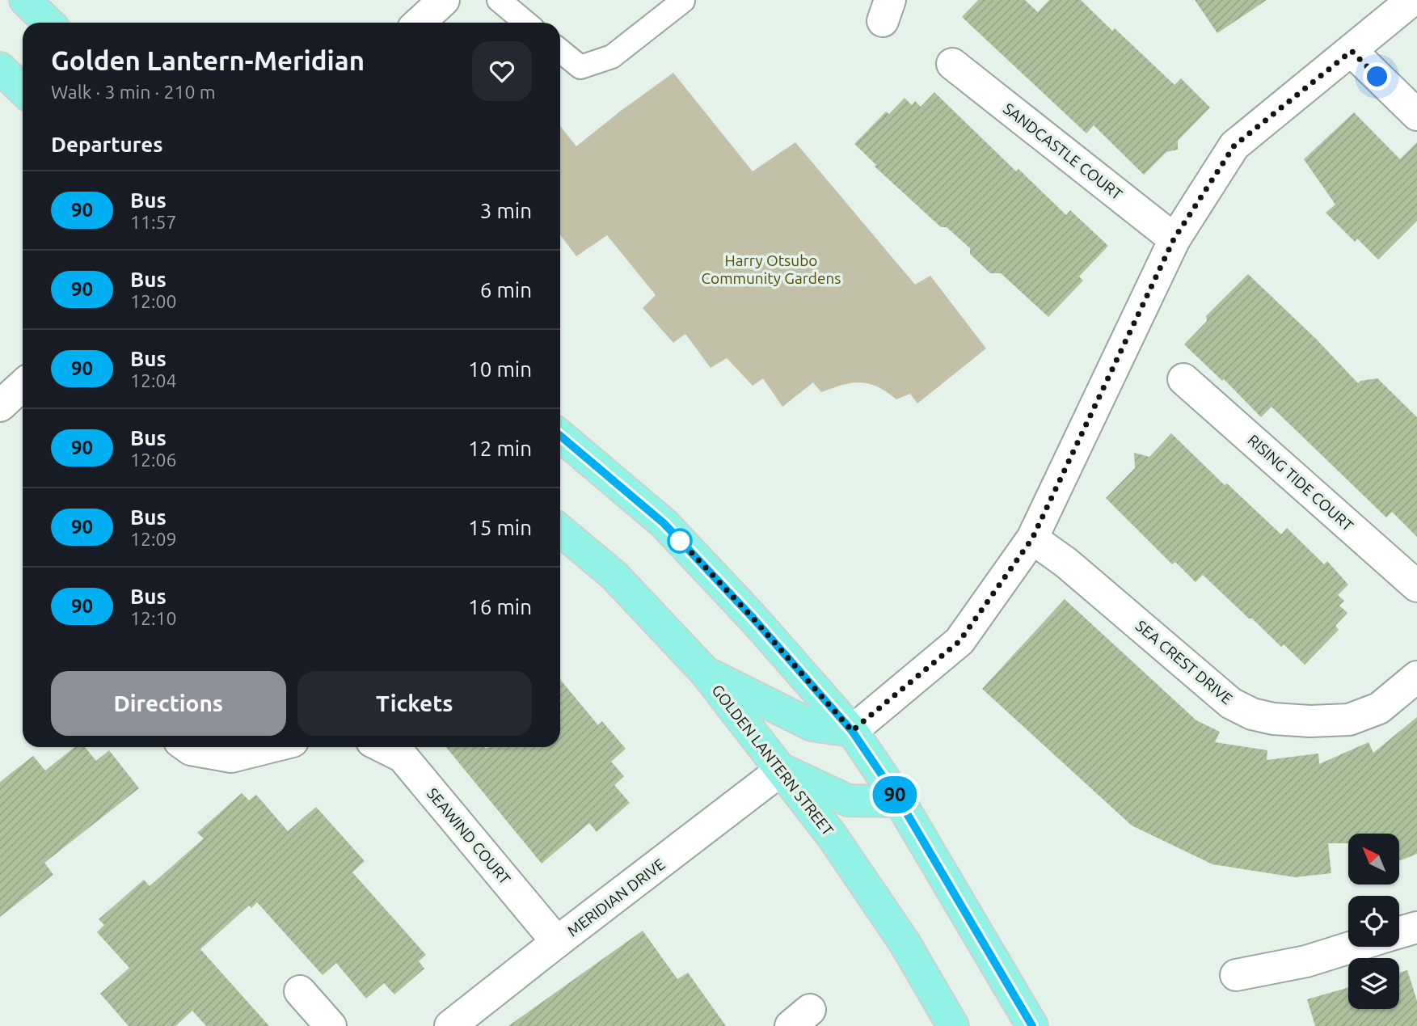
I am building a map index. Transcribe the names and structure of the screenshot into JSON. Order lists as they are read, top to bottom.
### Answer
{
  "streets": {
    "main road": ["GOLDEN LANTERN STREET"],
    "street": [
      "SANDCASTLE COURT",
      "RISING TIDE COURT",
      "SEA CREST DRIVE",
      "SEAWIND COURT",
      "MERIDIAN DRIVE"
    ]
  },
  "crossings": [
    ["GOLDEN LANTERN STREET", "MERIDIAN DRIVE"],
    ["SEAWIND COURT", "MERIDIAN DRIVE"]
  ],
  "parks": ["Harry Otsubo Community Gardens"],
  "lines": ["bus line 90"],
  "north": "top left",
  "page": {
    "on_map": "90",
    "heading": [
      ["Golden Lantern-Meridian", "Walk · 3 min · 210 m"],
      "Departures"
    ],
    "list": [
      {
        "mark": "90",
        "name": "Bus",
        "note": "11:57",
        "value": "3 min"
      },
      {
        "mark": "90",
        "name": "Bus",
        "note": "12:00",
        "value": "6 min"
      },
      {
        "mark": "90",
        "name": "Bus",
        "note": "12:04",
        "value": "10 min"
      },
      {
        "mark": "90",
        "name": "Bus",
        "note": "12:06",
        "value": "12 min"
      },
      {
        "mark": "90",
        "name": "Bus",
        "note": "12:09",
        "value": "15 min"
      },
      {
        "mark": "90",
        "name": "Bus",
        "note": "12:10",
        "value": "16 min"
      }
    ],
    "buttons": ["Directions", "Tickets"]
  }
}
